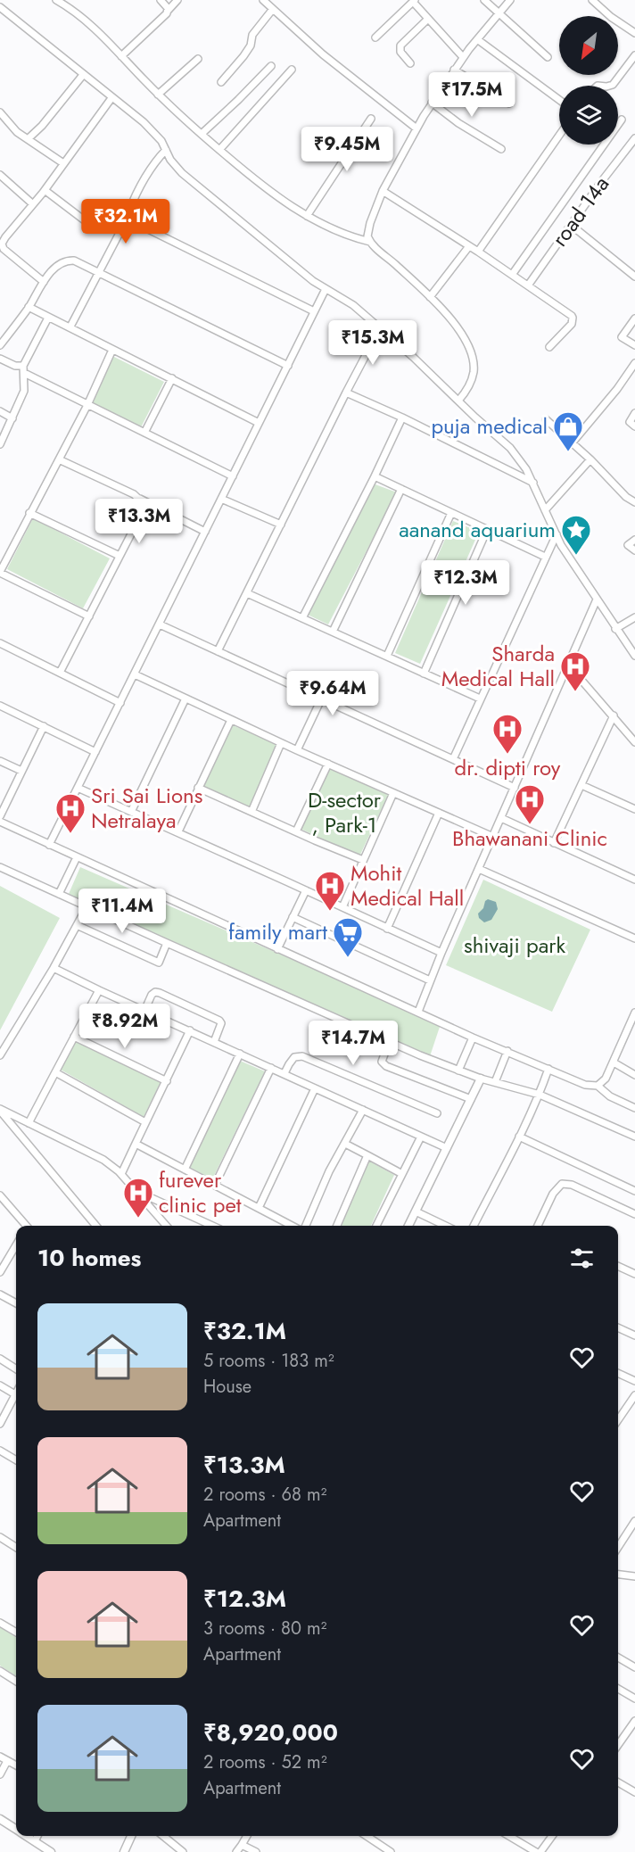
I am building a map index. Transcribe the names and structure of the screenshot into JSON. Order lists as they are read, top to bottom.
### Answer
{
  "streets": {
    "street": ["road 14a"]
  },
  "parks": ["D-sector , Park-1", "shivaji park"],
  "places": {
    "shop": ["puja medical"],
    "place": ["aanand aquarium"],
    "hospital": [
      "Sharda Medical Hall",
      "dr. dipti roy",
      "Bhawanani Clinic",
      "Sri Sai Lions Netralaya",
      "Mohit Medical Hall",
      "furever clinic pet"
    ],
    "supermarket": ["family mart"]
  },
  "north": "bottom left",
  "page": {
    "price": [
      "₹17.5M",
      "₹9.45M",
      "₹32.1M",
      "₹15.3M",
      "₹13.3M",
      "₹12.3M",
      "₹9.64M",
      "₹11.4M",
      "₹8.92M",
      "₹14.7M"
    ],
    "heading": "10 homes",
    "list": [
      {
        "name": "₹32.1M",
        "note": "5 rooms · 183 m² · House"
      },
      {
        "name": "₹13.3M",
        "note": "2 rooms · 68 m² · Apartment"
      },
      {
        "name": "₹12.3M",
        "note": "3 rooms · 80 m² · Apartment"
      },
      {
        "name": "₹8,920,000",
        "note": "2 rooms · 52 m² · Apartment"
      }
    ]
  }
}
